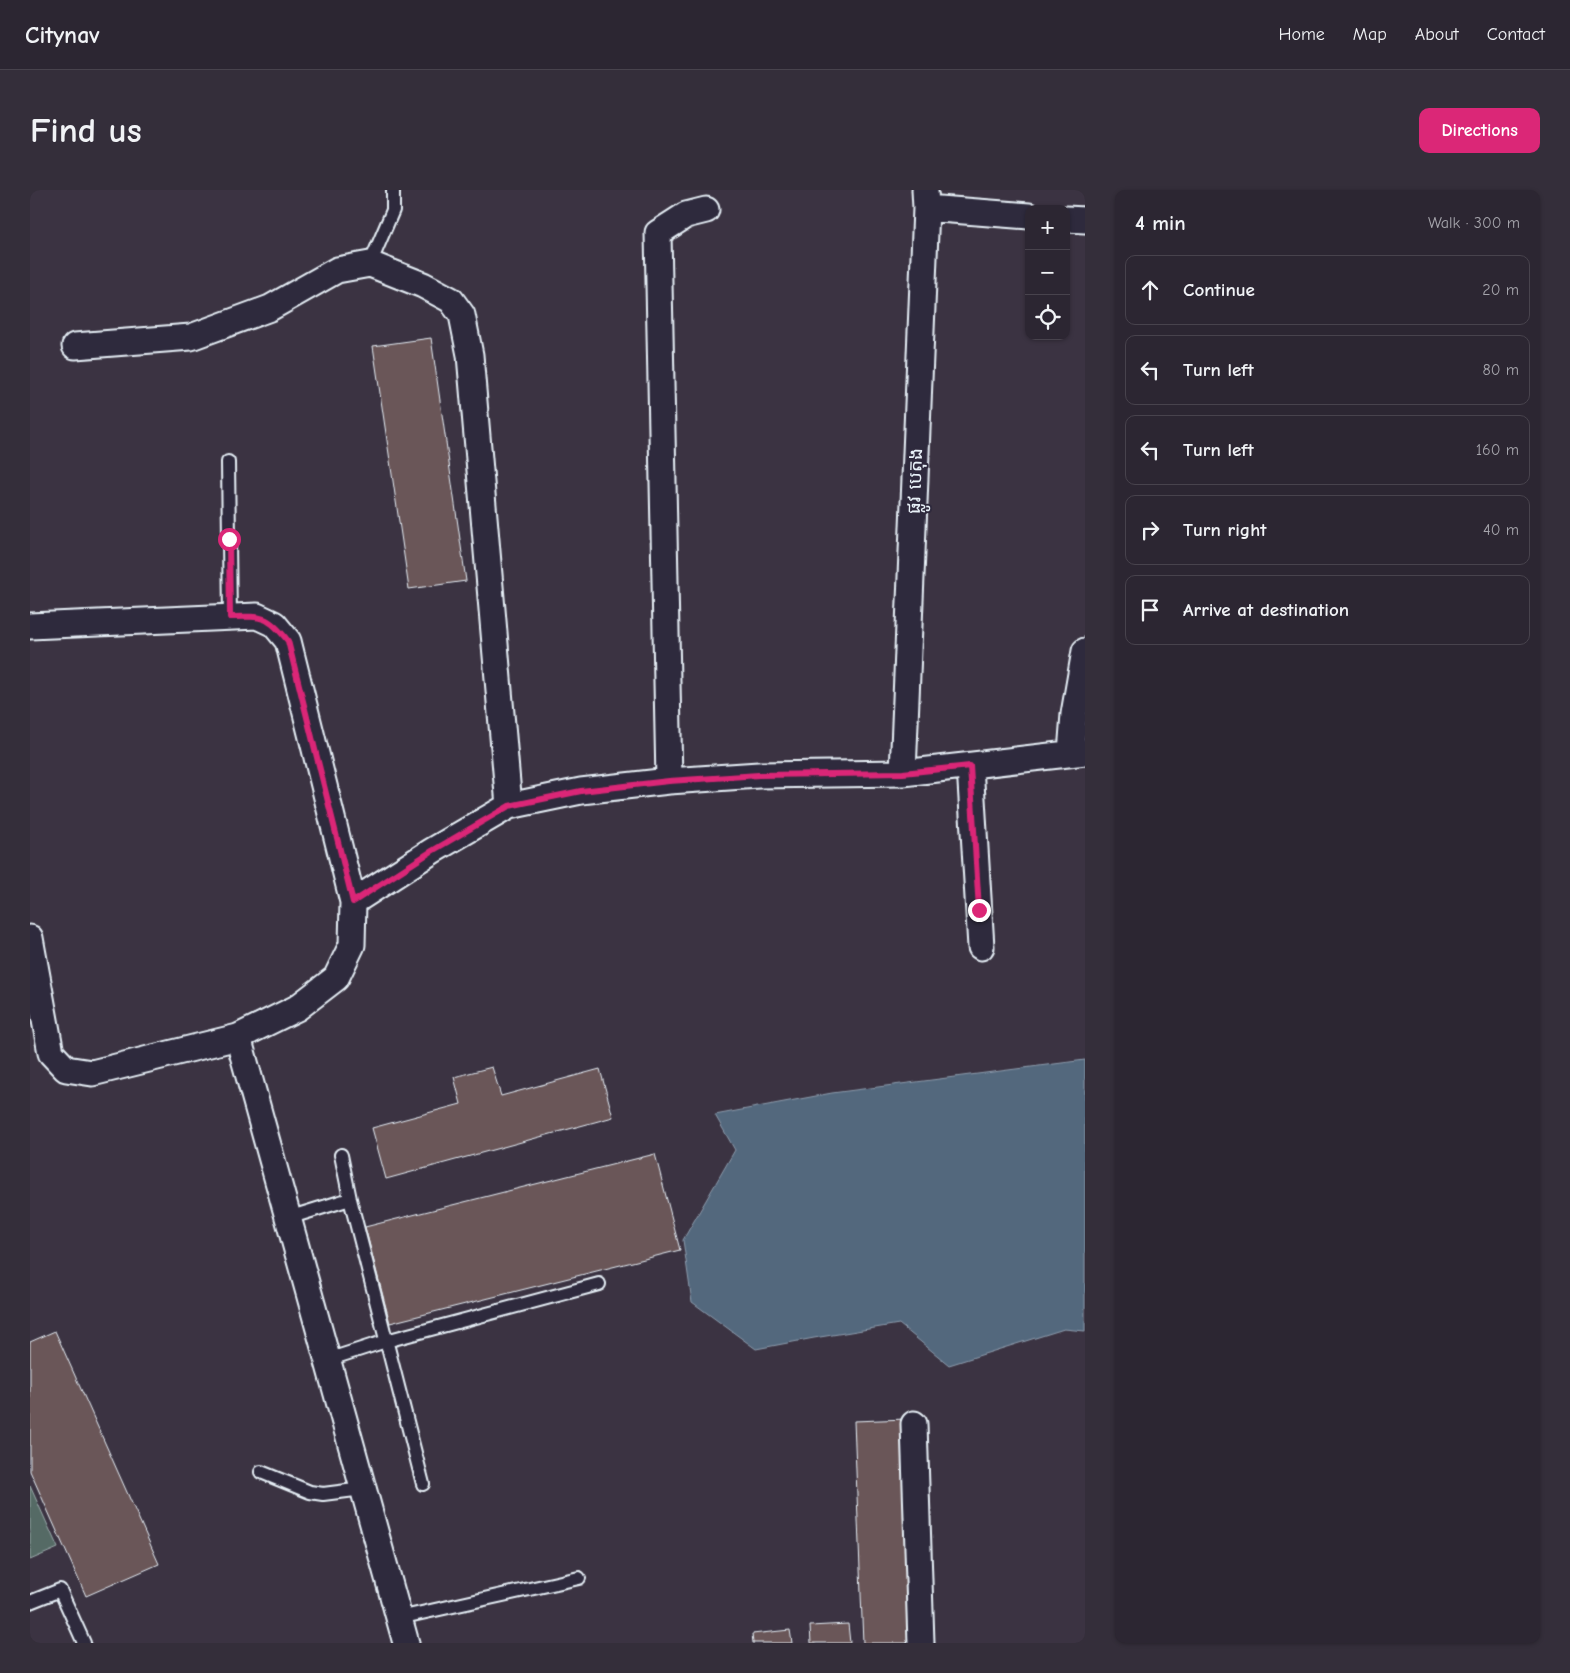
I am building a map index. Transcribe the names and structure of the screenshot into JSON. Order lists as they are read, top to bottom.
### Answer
{
  "streets": {
    "street": ["ផ្លូវ បេតុង"]
  },
  "page": {
    "header": "Citynav",
    "nav": [
      "Home",
      "Map",
      "About",
      "Contact"
    ],
    "buttons": "Directions",
    "title": "Find us",
    "heading": ["4 min", "Walk · 300 m"],
    "map_buttons": ["+", "−"],
    "list": [
      ["Continue", "20 m"],
      ["Turn left", "80 m"],
      ["Turn left", "160 m"],
      ["Turn right", "40 m"],
      "Arrive at destination"
    ]
  }
}
